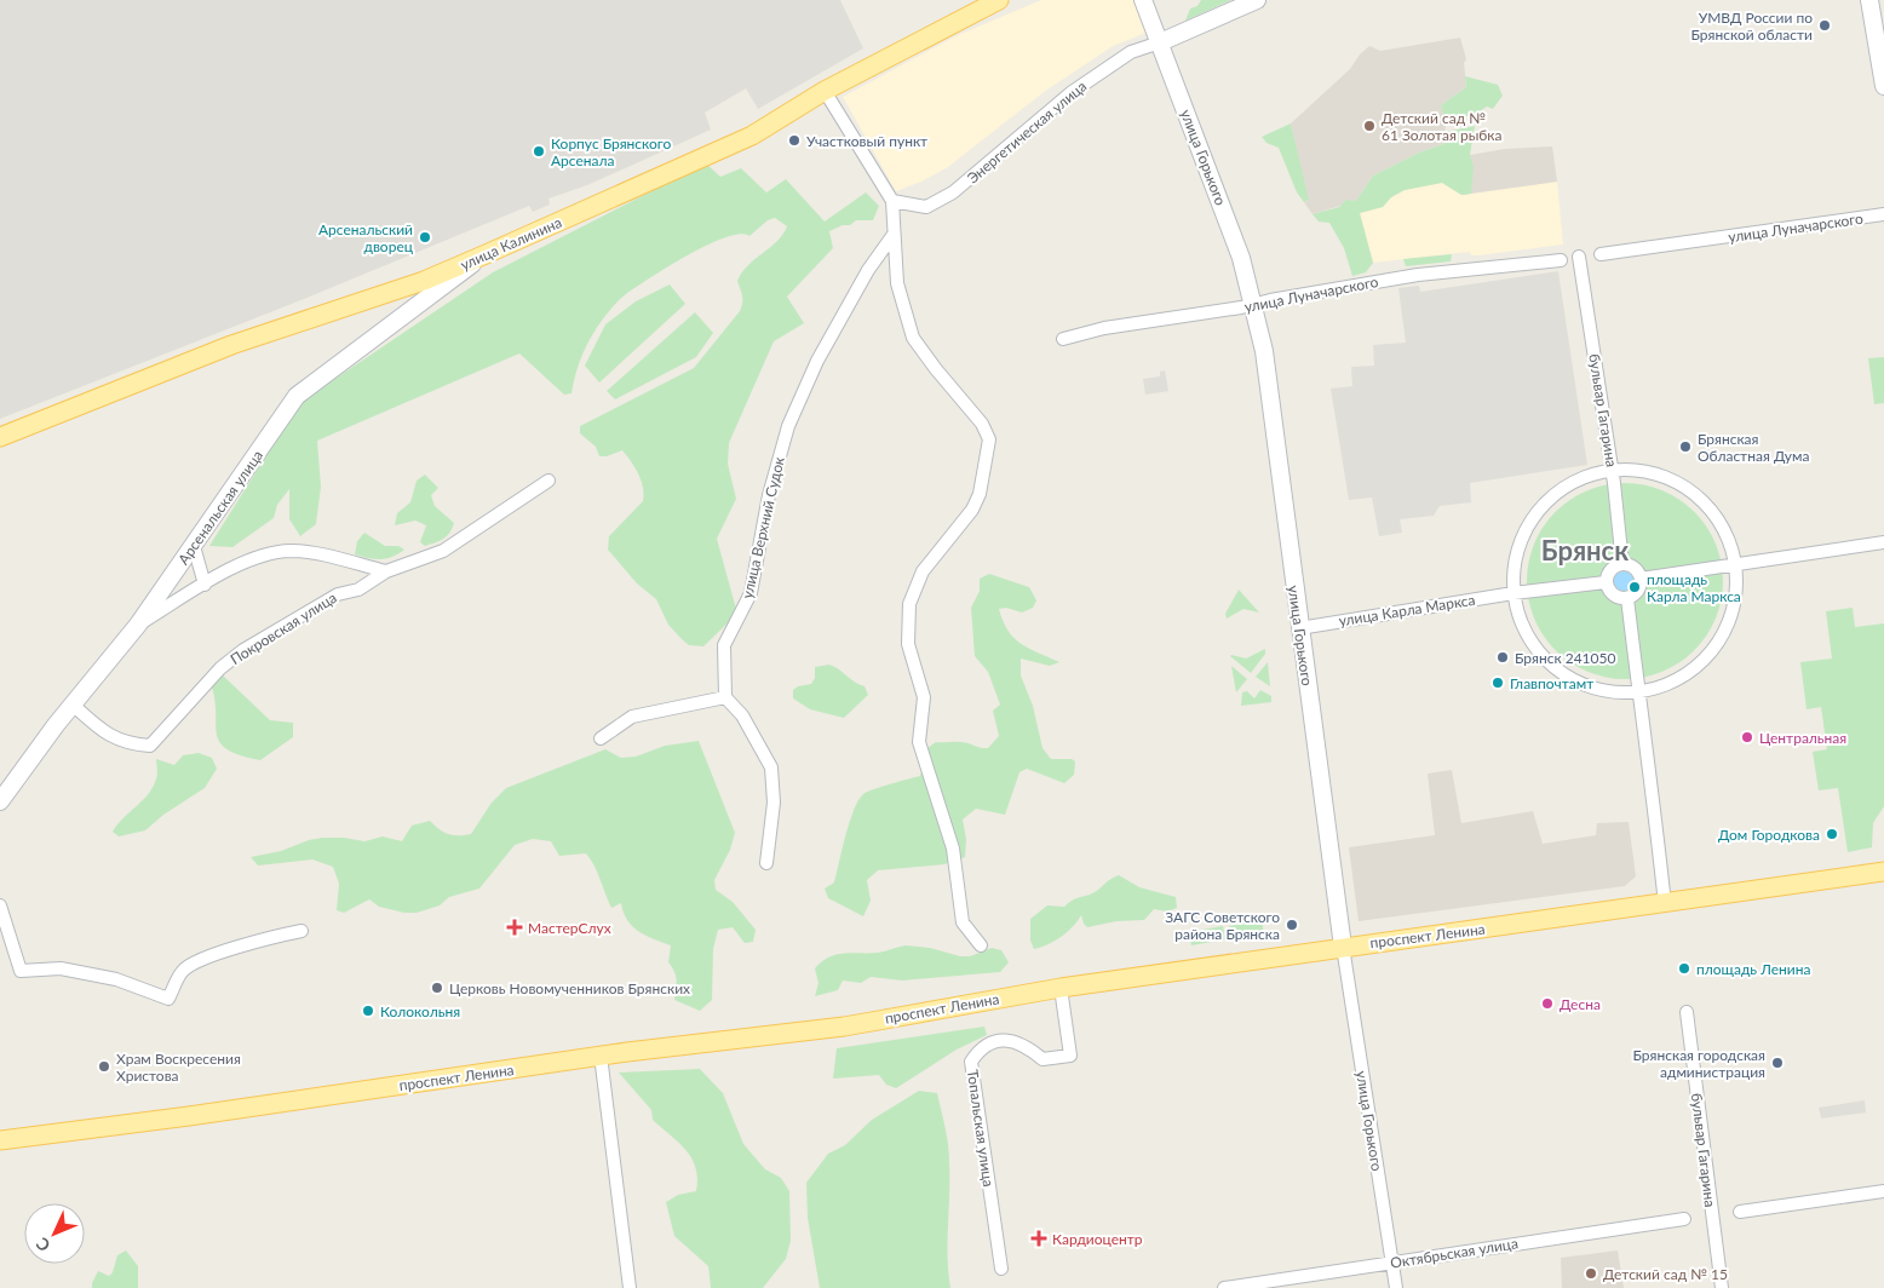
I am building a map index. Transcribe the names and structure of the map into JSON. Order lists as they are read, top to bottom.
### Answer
{
  "streets": {
    "main road": ["улица Калинина", "проспект Ленина"],
    "street": [
      "Энергетическая улица",
      "улица Горького",
      "улица Луначарского",
      "бульвар Гагарина",
      "Арсенальская улица",
      "улица Верхний Судок",
      "улица Карла Маркса",
      "Покровская улица",
      "Топальская улица",
      "Октябрьская улица"
    ]
  },
  "crossings": [
    ["Энергетическая улица", "улица Горького"],
    ["улица Горького", "улица Луначарского"],
    ["улица Горького", "улица Карла Маркса"],
    ["улица Горького", "проспект Ленина"],
    ["улица Горького", "Октябрьская улица"],
    ["улица Калинина", "Арсенальская улица"],
    ["бульвар Гагарина", "улица Карла Маркса"],
    ["Арсенальская улица", "Покровская улица"],
    ["проспект Ленина", "Топальская улица"]
  ],
  "districts": ["Брянск"],
  "places": {
    "other": [
      "УМВД России по Брянской области",
      "Детский сад № 61 Золотая рыбка",
      "Участковый пункт",
      "Корпус Брянского Арсенала",
      "Арсенальский дворец",
      "Брянская Областная Дума",
      "площадь Карла Маркса",
      "Брянск 241050",
      "Главпочтамт",
      "Центральная",
      "Дом Городкова",
      "ЗАГС Советского района Брянска",
      "площадь Ленина",
      "Церковь Новомученников Брянских",
      "Десна",
      "Колокольня",
      "Брянская городская администрация",
      "Храм Воскресения Христова",
      "Детский сад № 15"
    ],
    "health": ["МастерСлух", "Кардиоцентр"]
  },
  "north": "bottom left"
}
